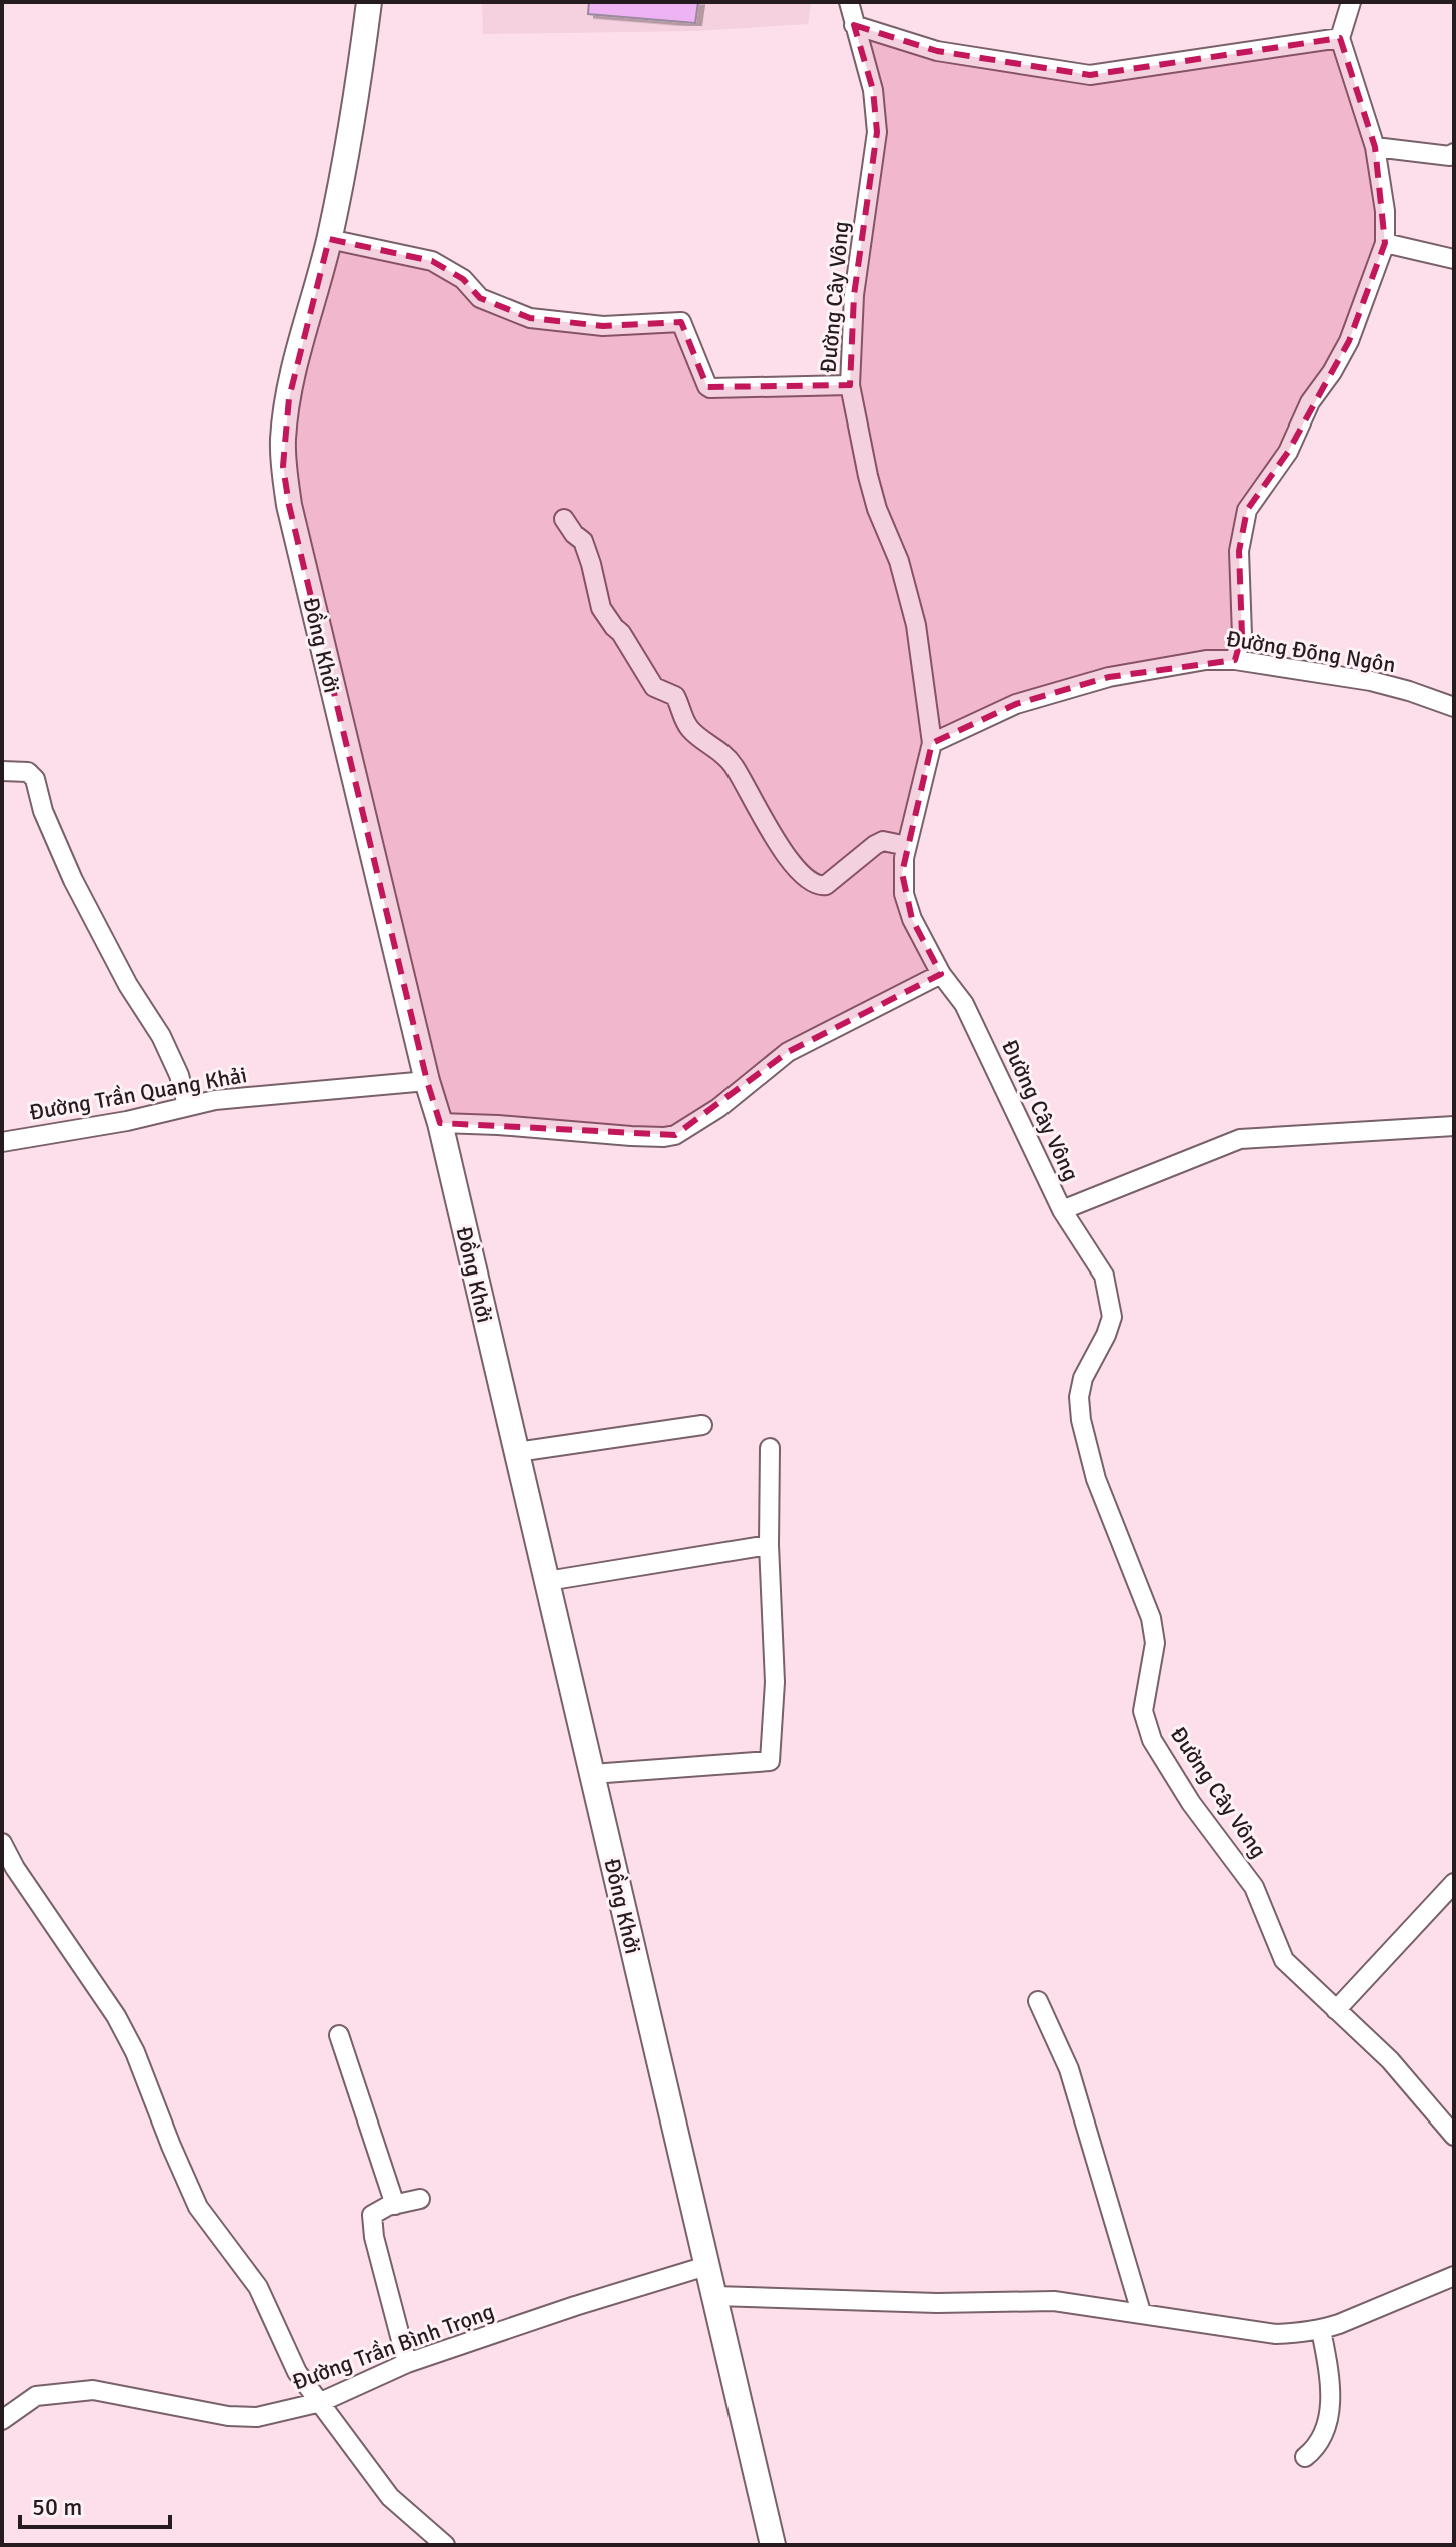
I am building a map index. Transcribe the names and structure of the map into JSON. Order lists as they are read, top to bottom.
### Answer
{
  "streets": {
    "main road": ["Đồng Khởi"],
    "street": [
      "Đường Cây Vông",
      "Đường Đõng Ngôn",
      "Đường Trần Quang Khải",
      "Đường Trần Bình Trọng"
    ]
  },
  "crossings": [
    ["Đường Cây Vông", "Đường Đõng Ngôn"],
    ["Đồng Khởi", "Đường Trần Quang Khải"],
    ["Đồng Khởi", "Đường Trần Bình Trọng"]
  ],
  "scale_bar": "50 m"
}
